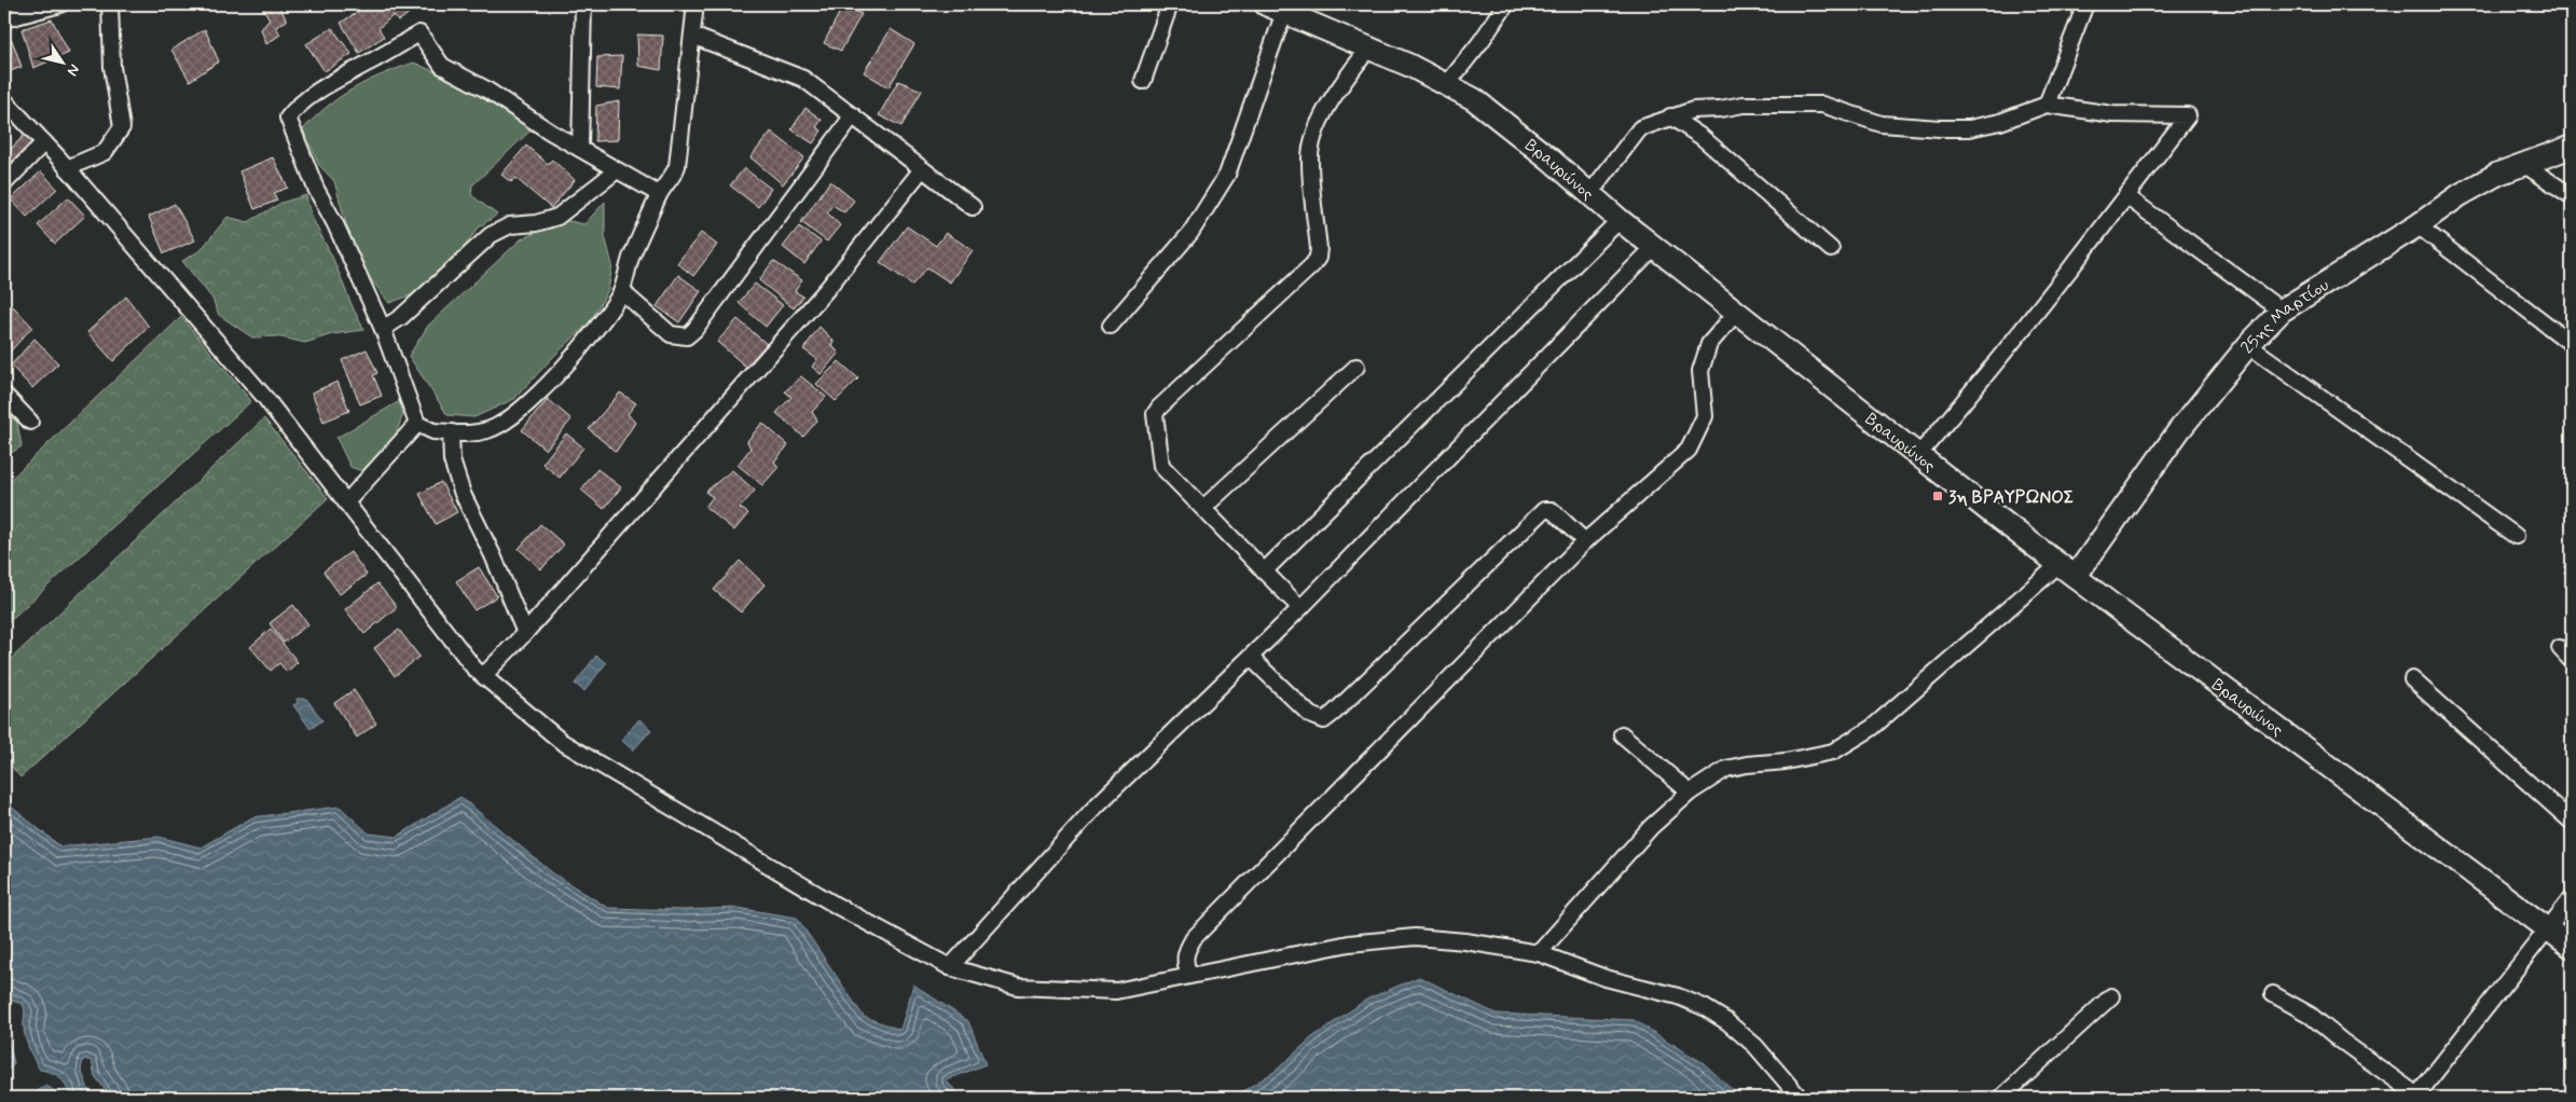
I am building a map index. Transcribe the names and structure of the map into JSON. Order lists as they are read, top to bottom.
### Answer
{
  "streets": {
    "main road": ["Βραυρώνος", "25ης Μαρτίου"]
  },
  "crossings": [
    ["Βραυρώνος", "25ης Μαρτίου"]
  ],
  "places": {
    "transit": ["3η ΒΡΑΥΡΩΝΟΣ"]
  },
  "north": "bottom right"
}
